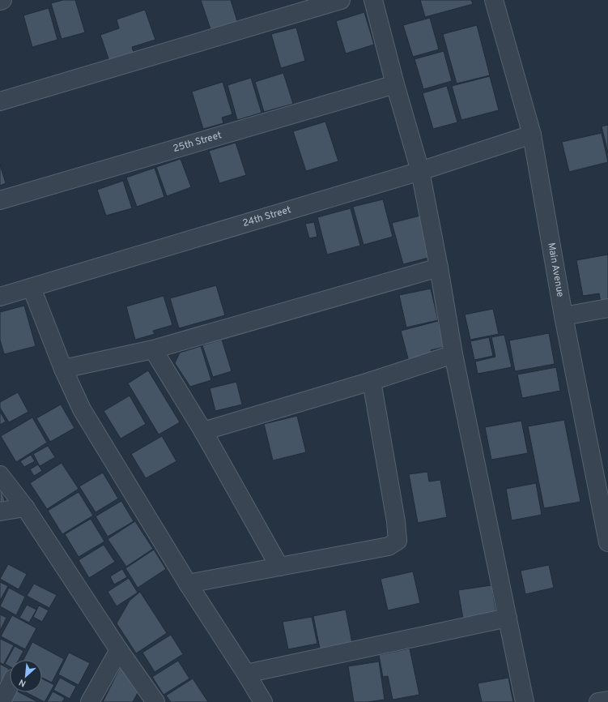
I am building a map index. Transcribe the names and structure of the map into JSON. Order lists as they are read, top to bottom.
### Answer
{
  "streets": {
    "street": ["25th Street", "24th Street", "Main Avenue"]
  },
  "crossings": [
    ["24th Street", "Main Avenue"]
  ],
  "north": "bottom left"
}
